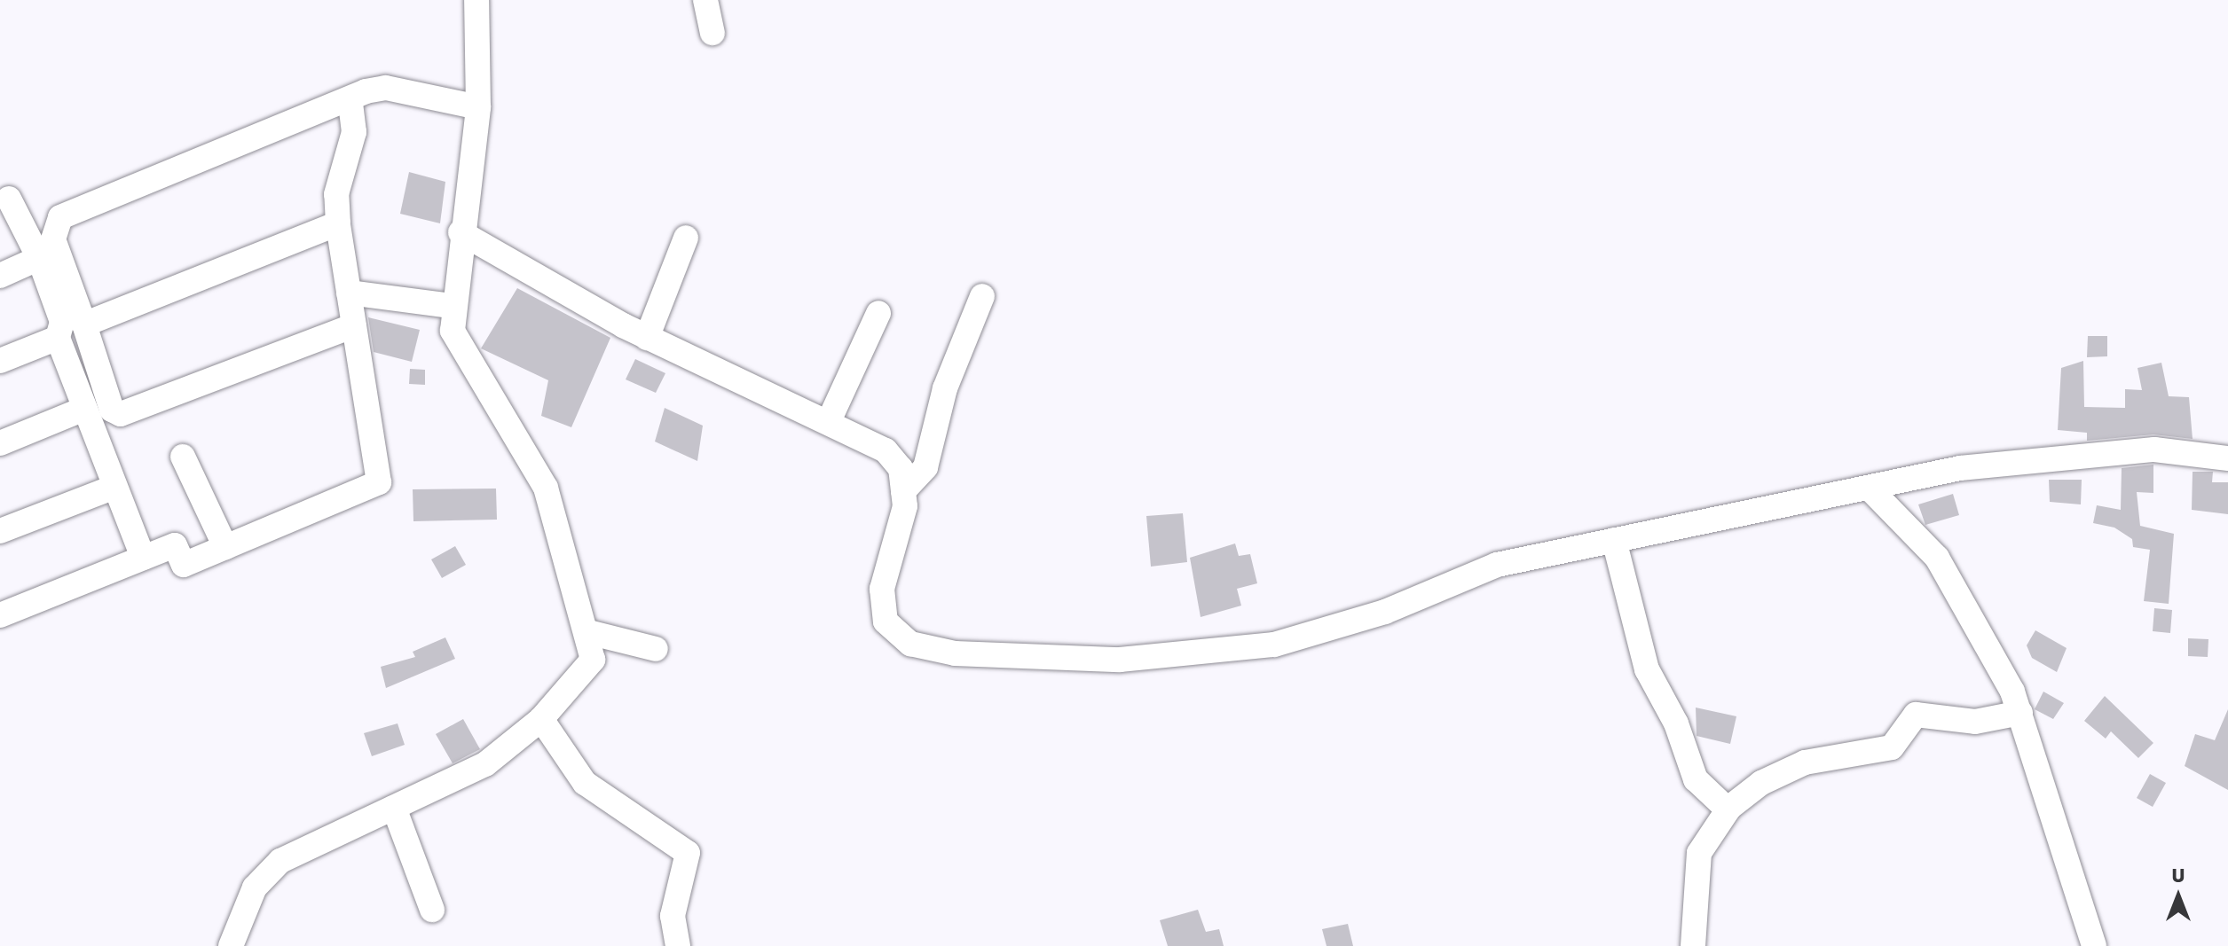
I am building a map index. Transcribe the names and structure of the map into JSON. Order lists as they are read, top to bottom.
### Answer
{
  "north": "top"
}
